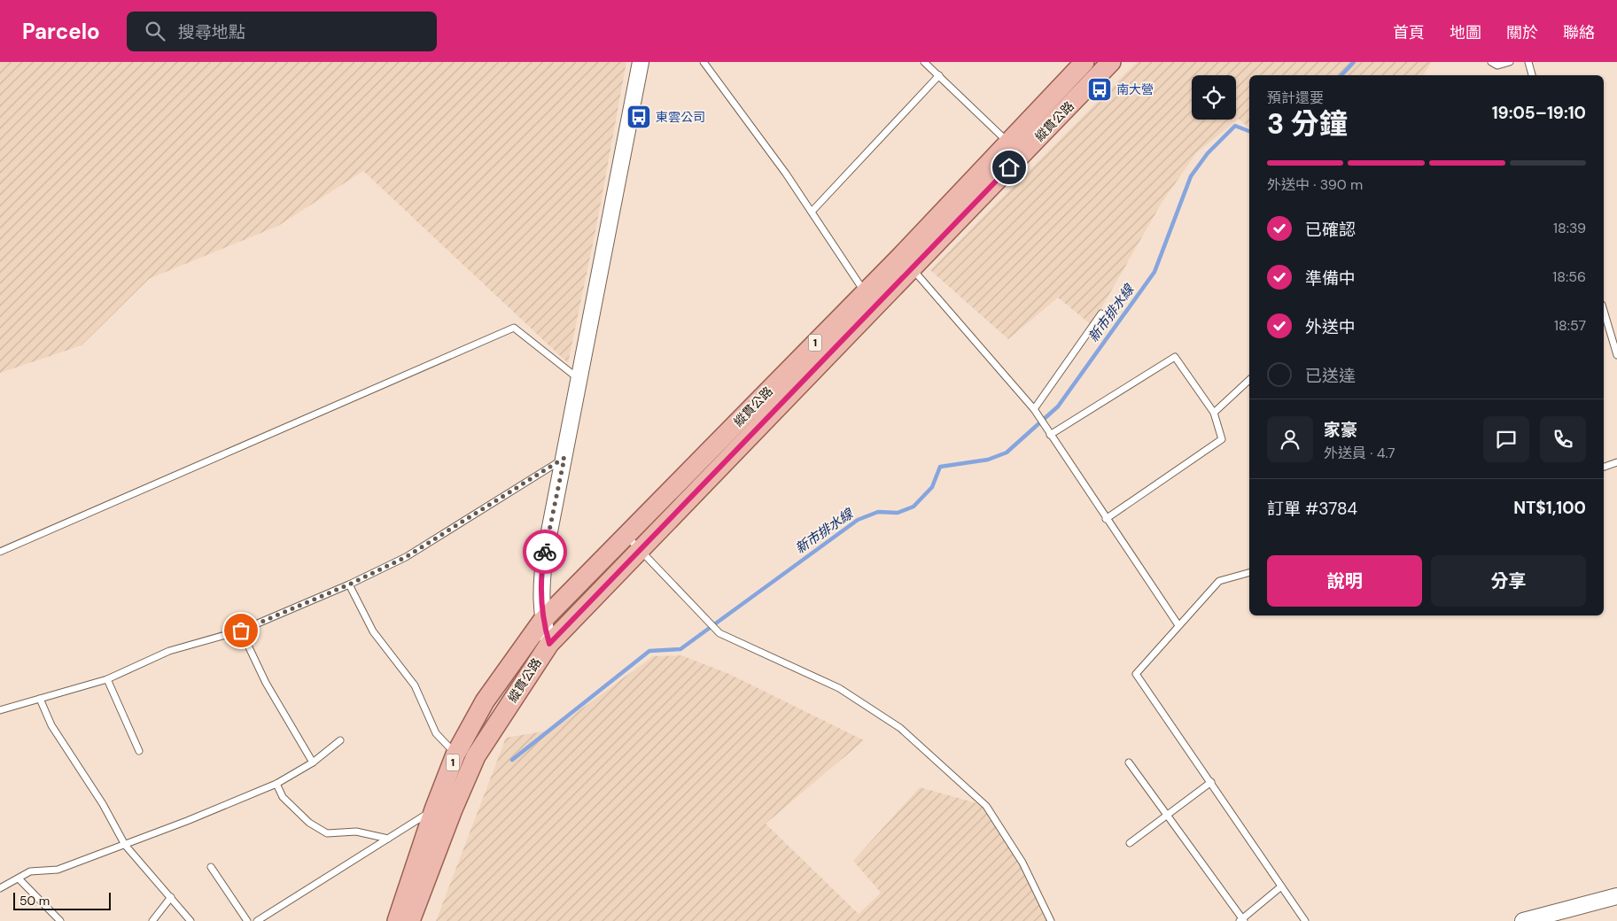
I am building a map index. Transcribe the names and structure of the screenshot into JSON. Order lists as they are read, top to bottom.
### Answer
{
  "streets": {
    "main road": ["縱貫公路", "1"]
  },
  "water": ["新市排水線"],
  "places": {
    "bus stop": ["南大營", "東雲公司"]
  },
  "scale_bar": "50 m",
  "page": {
    "header": "Parcelo",
    "search": "搜尋地點",
    "nav": [
      "首頁",
      "地圖",
      "關於",
      "聯絡"
    ],
    "heading": ["3 分鐘", "預計還要", "19:05–19:10"],
    "panel": [
      "家豪",
      "外送員 · 4.7",
      "訂單 #3784",
      "NT$1,100"
    ],
    "bar": "外送中 · 390 m",
    "list": [
      ["已確認", "18:39"],
      ["準備中", "18:56"],
      ["外送中", "18:57"],
      "已送達"
    ],
    "buttons": ["說明", "分享"],
    "scale": "50 m"
  }
}
